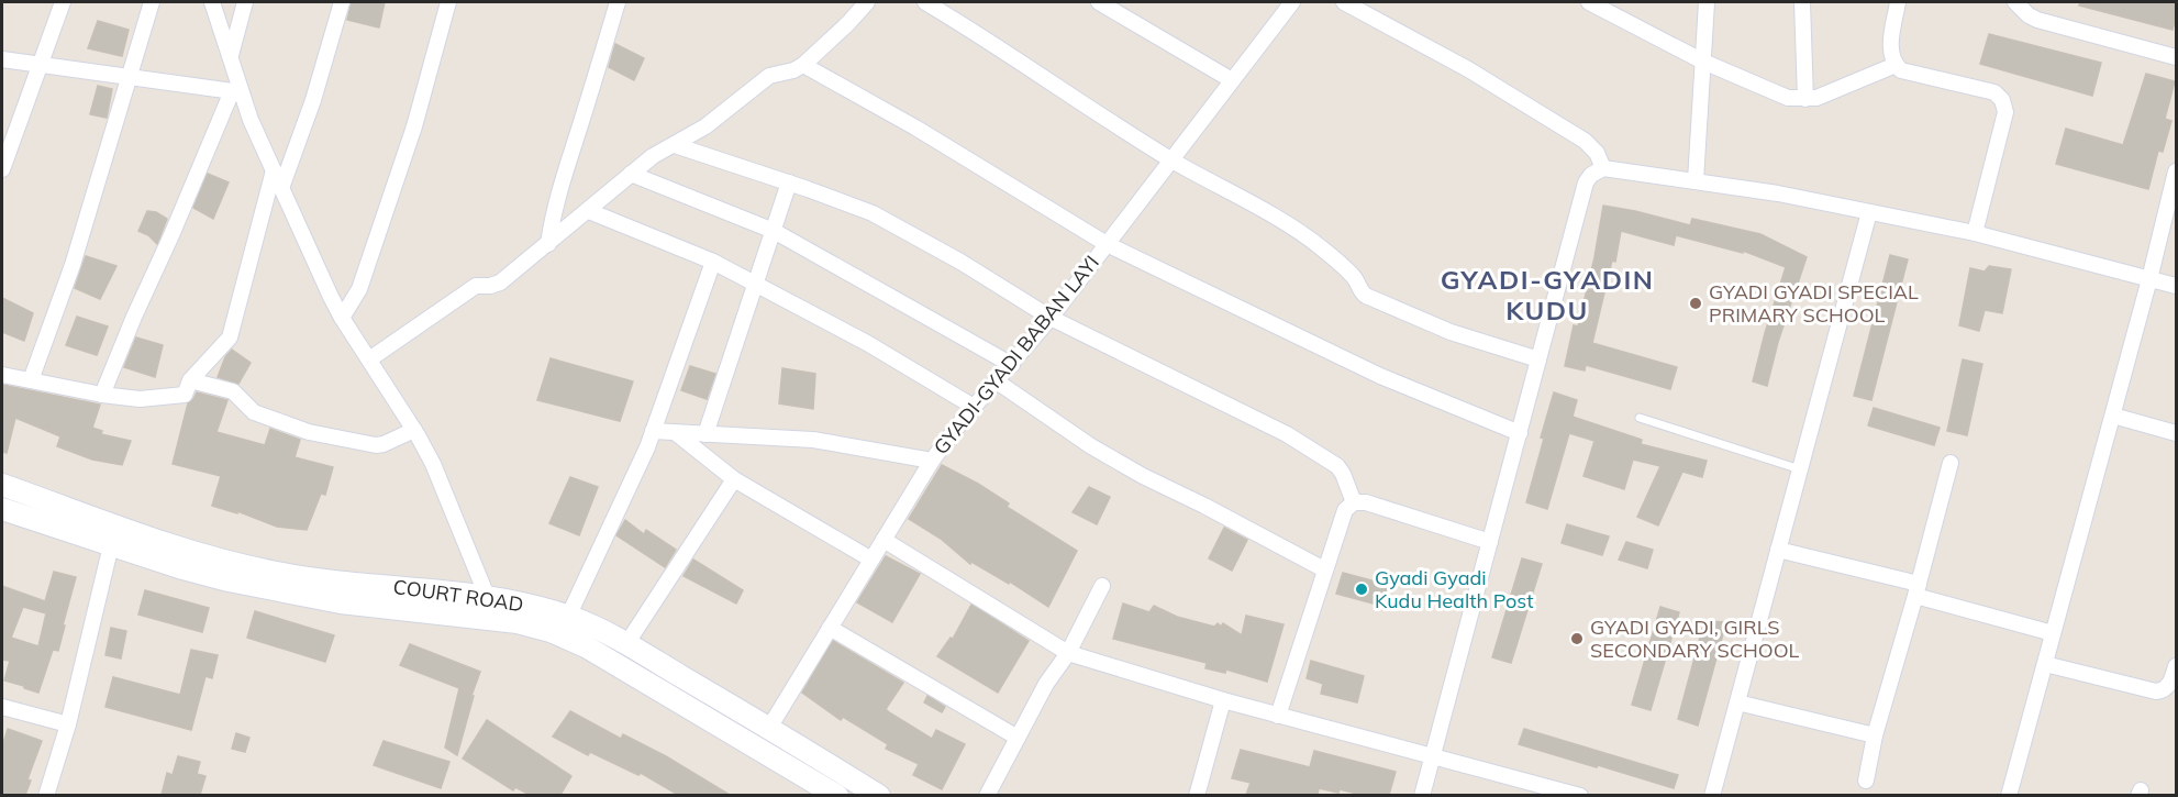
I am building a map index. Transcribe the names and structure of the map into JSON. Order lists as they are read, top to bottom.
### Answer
{
  "streets": {
    "main road": ["COURT ROAD"],
    "street": ["GYADI-GYADI BABAN LAYI"]
  },
  "crossings": [
    ["GYADI-GYADI BABAN LAYI", "COURT ROAD"]
  ],
  "districts": ["GYADI-GYADIN KUDU"],
  "places": ["GYADI GYADI SPECIAL PRIMARY SCHOOL", "Gyadi Gyadi Kudu Health Post", "GYADI GYADI, GIRLS SECONDARY SCHOOL"]
}
